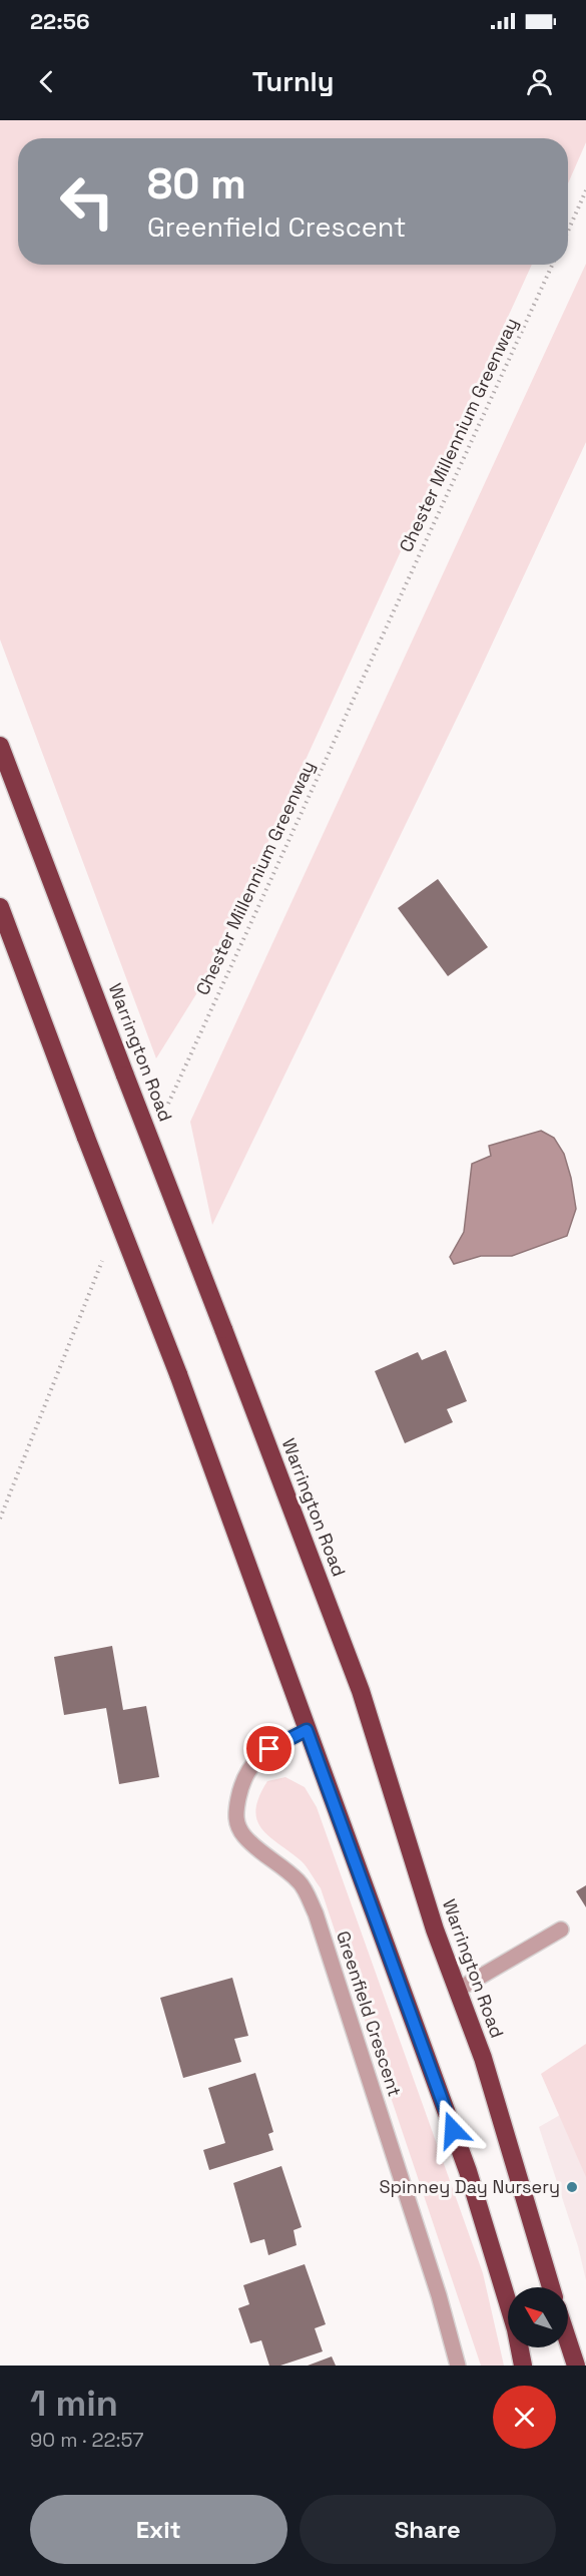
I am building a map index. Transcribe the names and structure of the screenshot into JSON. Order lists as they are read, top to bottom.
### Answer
{
  "streets": {
    "highway": ["Warrington Road"],
    "street": ["Greenfield Crescent"],
    "path": ["Chester Millennium Greenway"]
  },
  "places": ["Spinney Day Nursery"],
  "north": "top left",
  "page": {
    "status": "22:56",
    "header": "Turnly",
    "turn": ["80 m", "Greenfield Crescent"],
    "heading": ["1 min", "90 m · 22:57"],
    "buttons": ["Exit", "Share"]
  }
}
